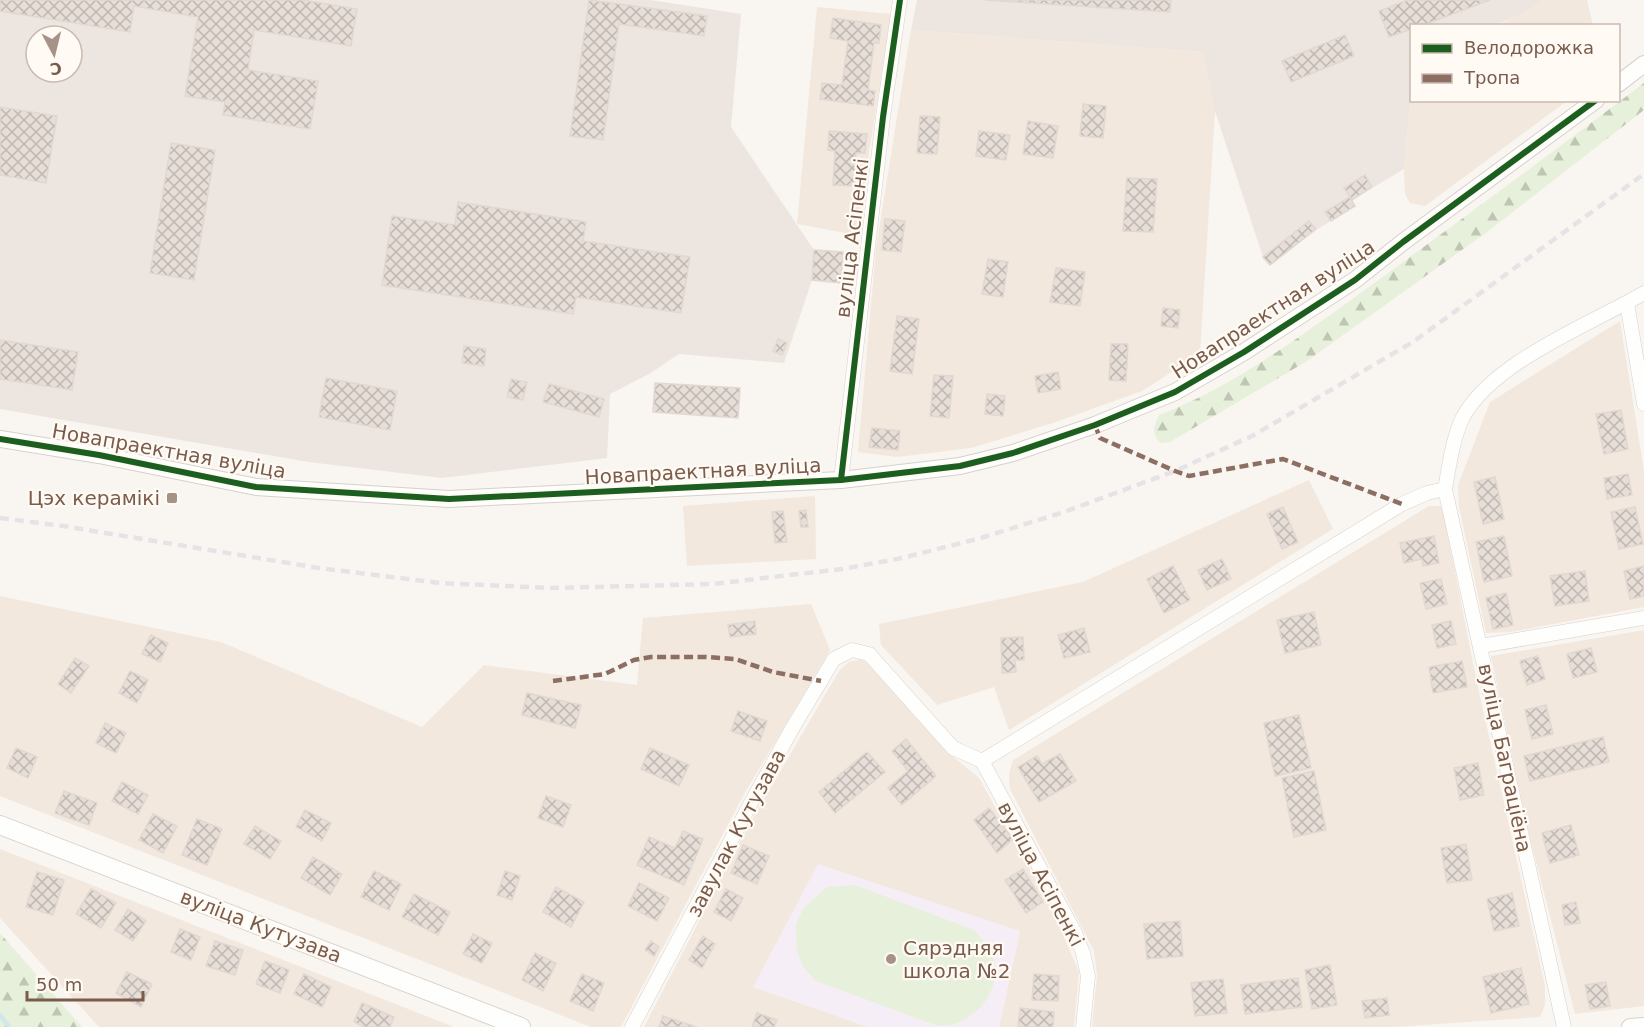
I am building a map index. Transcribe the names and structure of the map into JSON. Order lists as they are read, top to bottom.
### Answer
{
  "streets": {
    "main road": ["вуліца Кутузава"],
    "street": [
      "вуліца Асіпенкі",
      "Новапраектная вуліца",
      "вуліца Баграціёна",
      "завулак Кутузава"
    ]
  },
  "crossings": [
    ["вуліца Асіпенкі", "Новапраектная вуліца"],
    ["вуліца Асіпенкі", "завулак Кутузава"]
  ],
  "places": {
    "transit": ["Цэх керамікі"],
    "other": ["Сярэдняя школа №2"]
  },
  "legend": ["Велодорожка", "Тропа"],
  "scale_bar": "50 m",
  "north": "bottom"
}
